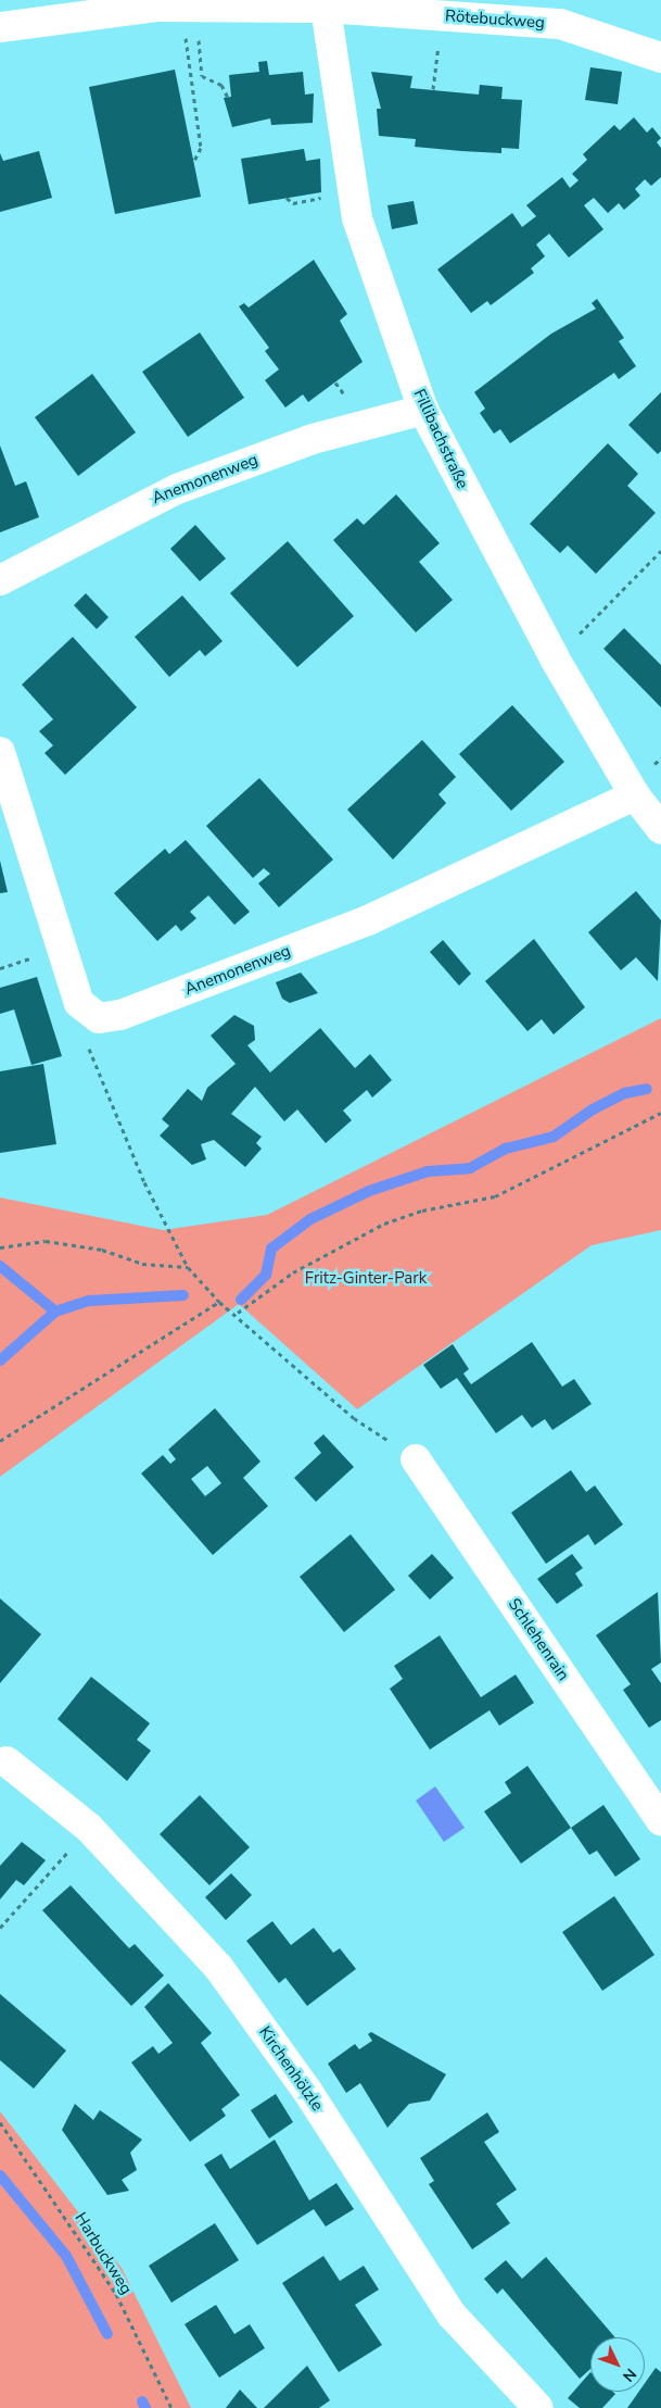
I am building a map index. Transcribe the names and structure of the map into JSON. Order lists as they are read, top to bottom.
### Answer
{
  "streets": {
    "street": [
      "Rötebuckweg",
      "Fillibachstraße",
      "Anemonenweg",
      "Schlehenrain",
      "Kirchenhölzle"
    ],
    "path": ["Harbuckweg"]
  },
  "crossings": [
    ["Rötebuckweg", "Fillibachstraße"],
    ["Fillibachstraße", "Anemonenweg"]
  ],
  "parks": ["Fritz-Ginter-Park"],
  "north": "bottom right"
}
